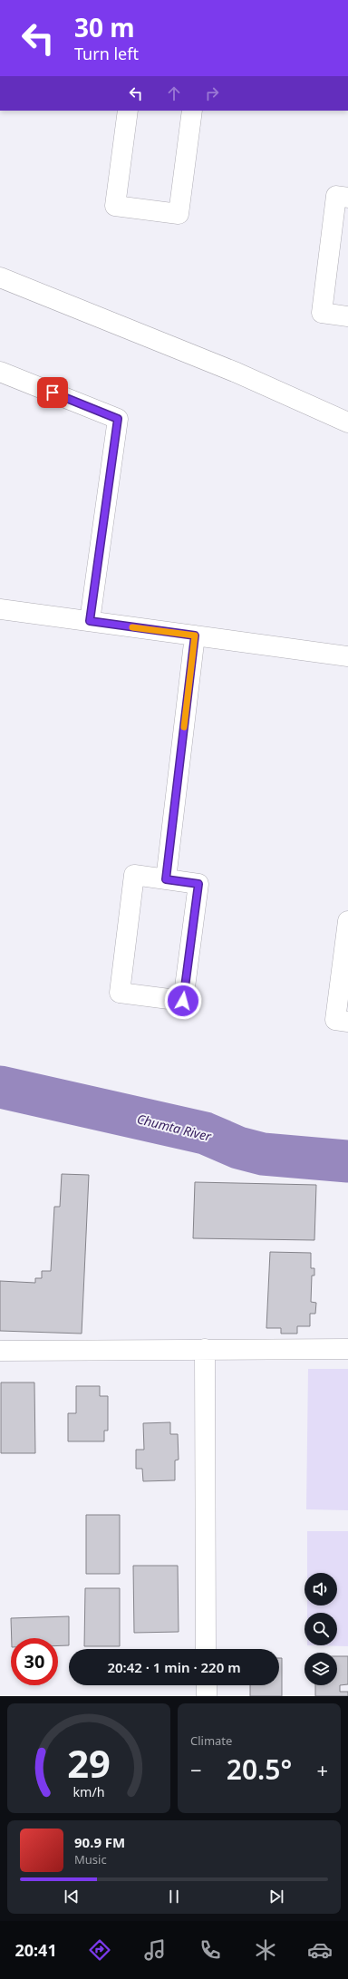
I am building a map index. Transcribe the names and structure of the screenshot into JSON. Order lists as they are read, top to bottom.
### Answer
{
  "water": ["Chumta River"],
  "page": {
    "turn": ["30 m", "Turn left"],
    "limit": "30",
    "trip": "20:42 · 1 min · 220 m",
    "tile": "Climate",
    "heat": ["−", "20.5°", "+"],
    "song": ["90.9 FM", "Music"],
    "tabs": "20:41",
    "gauge": ["29", "km/h"]
  }
}
